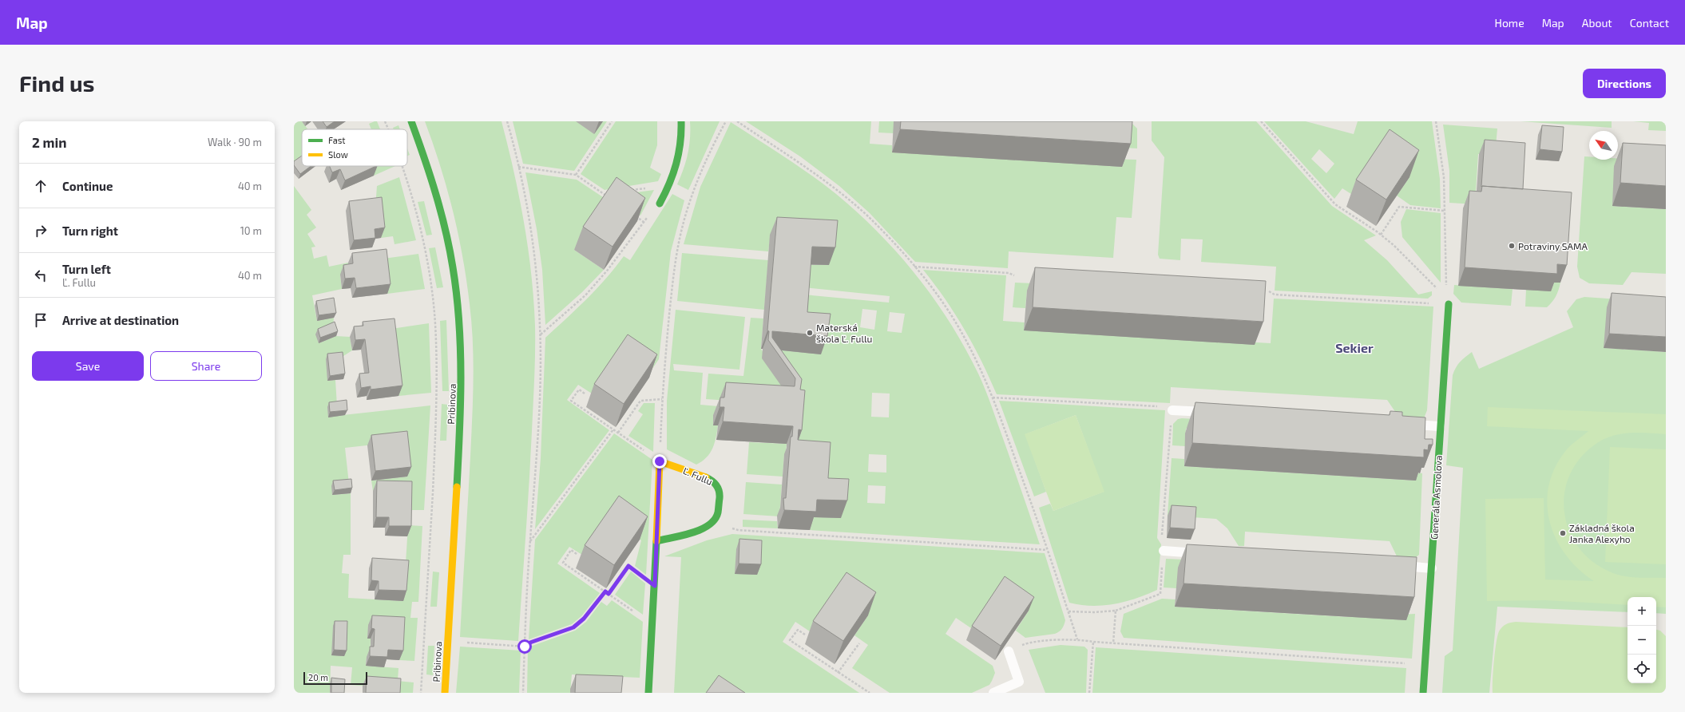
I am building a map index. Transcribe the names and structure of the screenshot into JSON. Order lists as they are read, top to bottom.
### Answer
{
  "streets": {
    "street": ["Pribinova", "Ľ. Fullu", "Generála Asmolova"]
  },
  "districts": ["Sekier"],
  "places": ["Potraviny SAMA", "Materská škola Ľ. Fullu", "Základná škola Janka Alexyho"],
  "legend": ["Fast", "Slow"],
  "scale_bar": "20 m",
  "north": "top left",
  "page": {
    "header": "Map",
    "nav": [
      "Home",
      "Map",
      "About",
      "Contact"
    ],
    "buttons": [
      "Directions",
      ["Save", "Share"]
    ],
    "title": "Find us",
    "heading": ["2 min", "Walk · 90 m"],
    "list": [
      ["Continue", "40 m"],
      ["Turn right", "10 m"],
      ["Turn left", "Ľ. Fullu", "40 m"],
      "Arrive at destination"
    ],
    "map_buttons": ["+", "−"],
    "scale": "20 m"
  }
}
